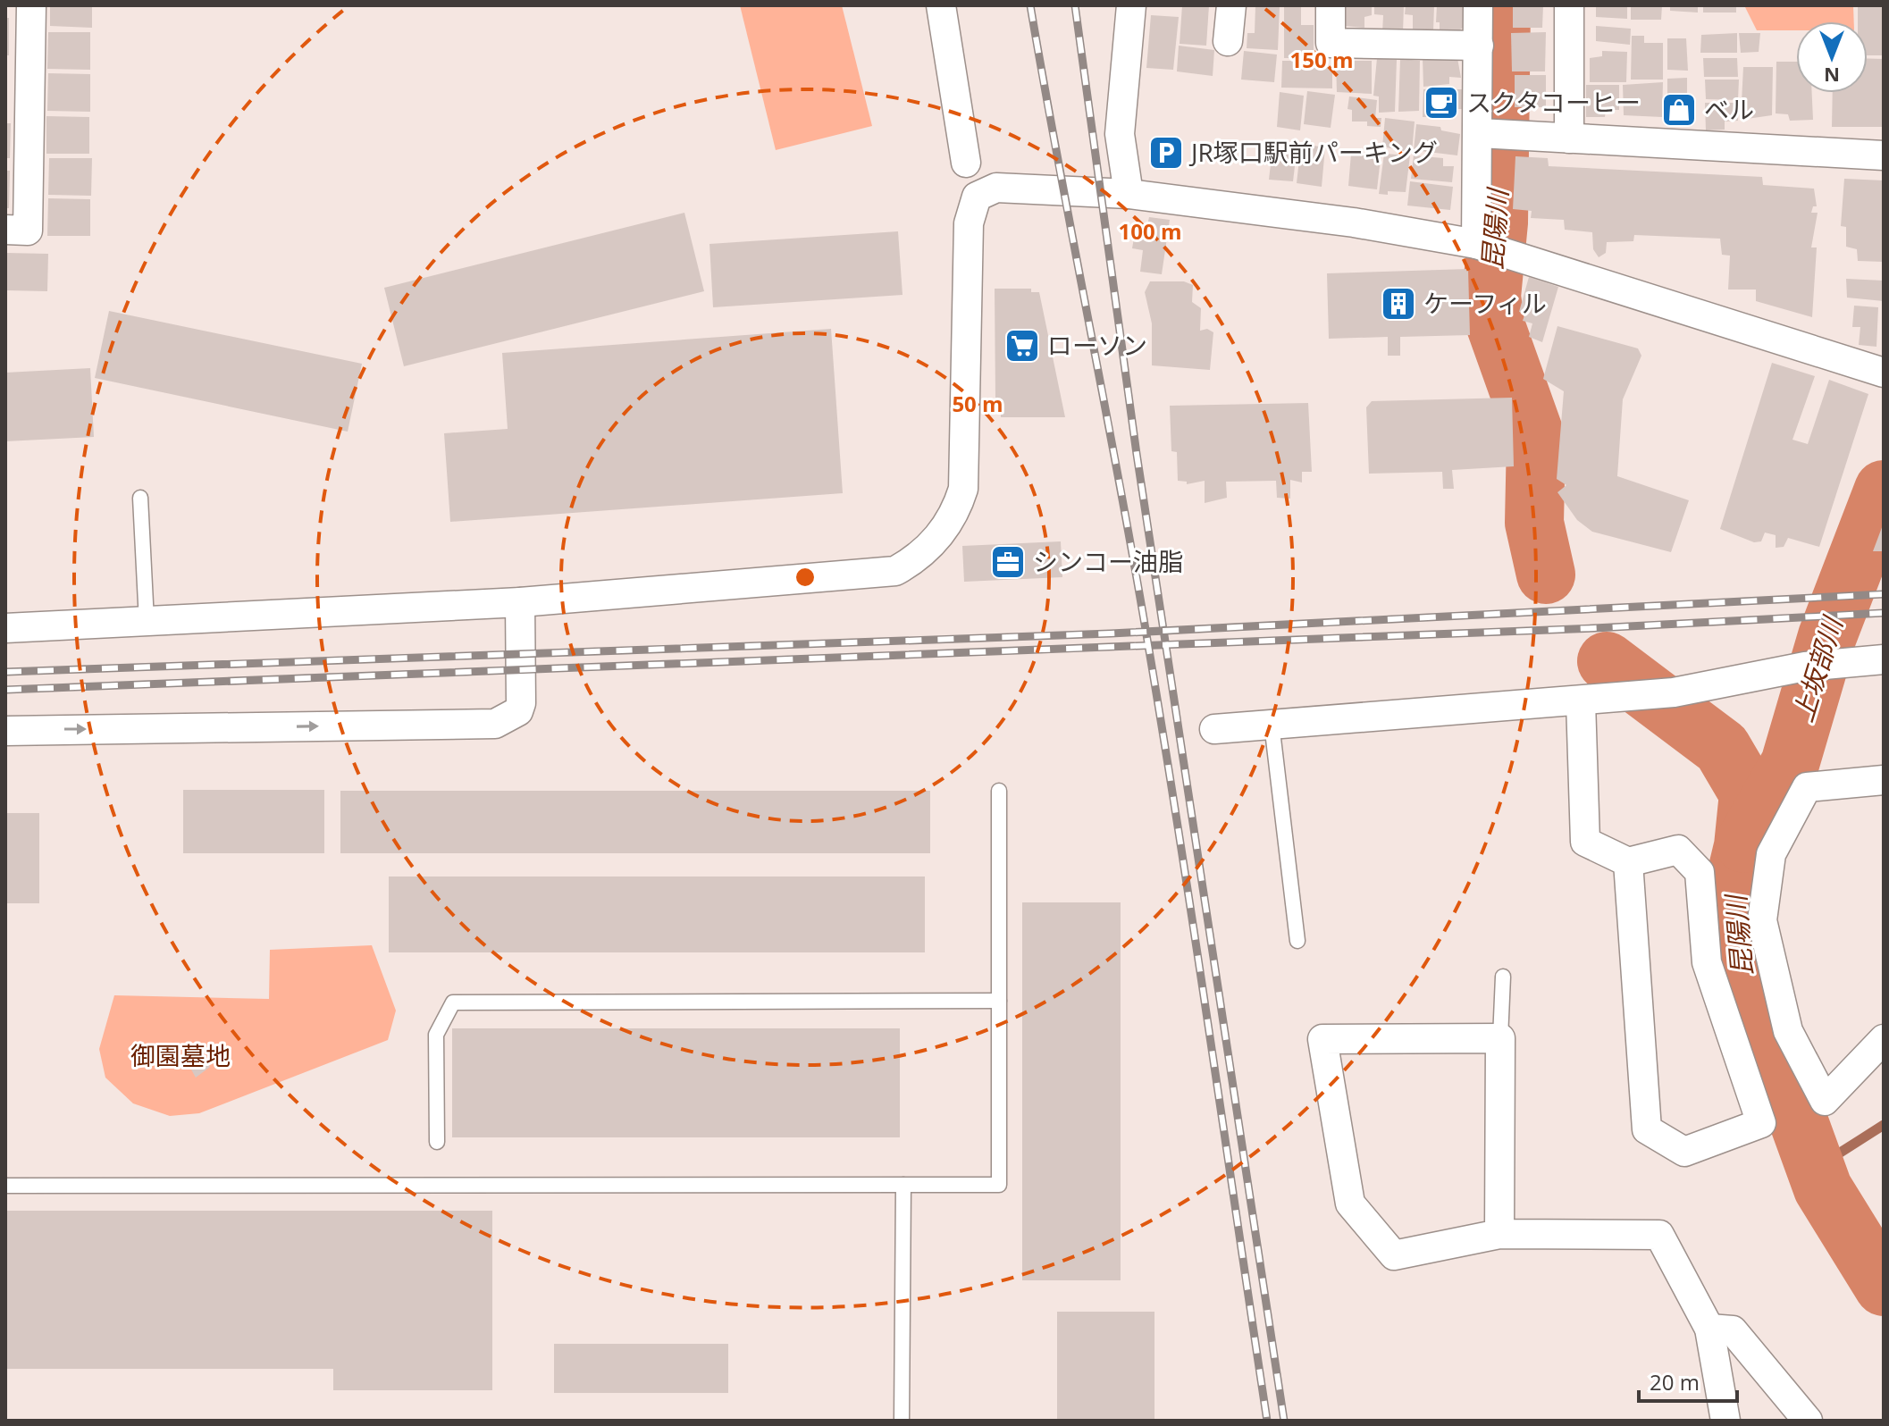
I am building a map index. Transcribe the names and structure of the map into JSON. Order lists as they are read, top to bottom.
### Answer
{
  "water": ["昆陽川", "上坂部川"],
  "parks": ["御園墓地"],
  "places": {
    "cafe": ["スクタコーヒー"],
    "shop": ["ベル"],
    "parking": ["JR塚口駅前パーキング"],
    "building": ["ケーフィル"],
    "supermarket": ["ローソン"],
    "office": ["シンコー油脂"]
  },
  "scale_bar": "20 m",
  "north": "bottom",
  "rings": ["150 m", "100 m", "50 m"]
}
